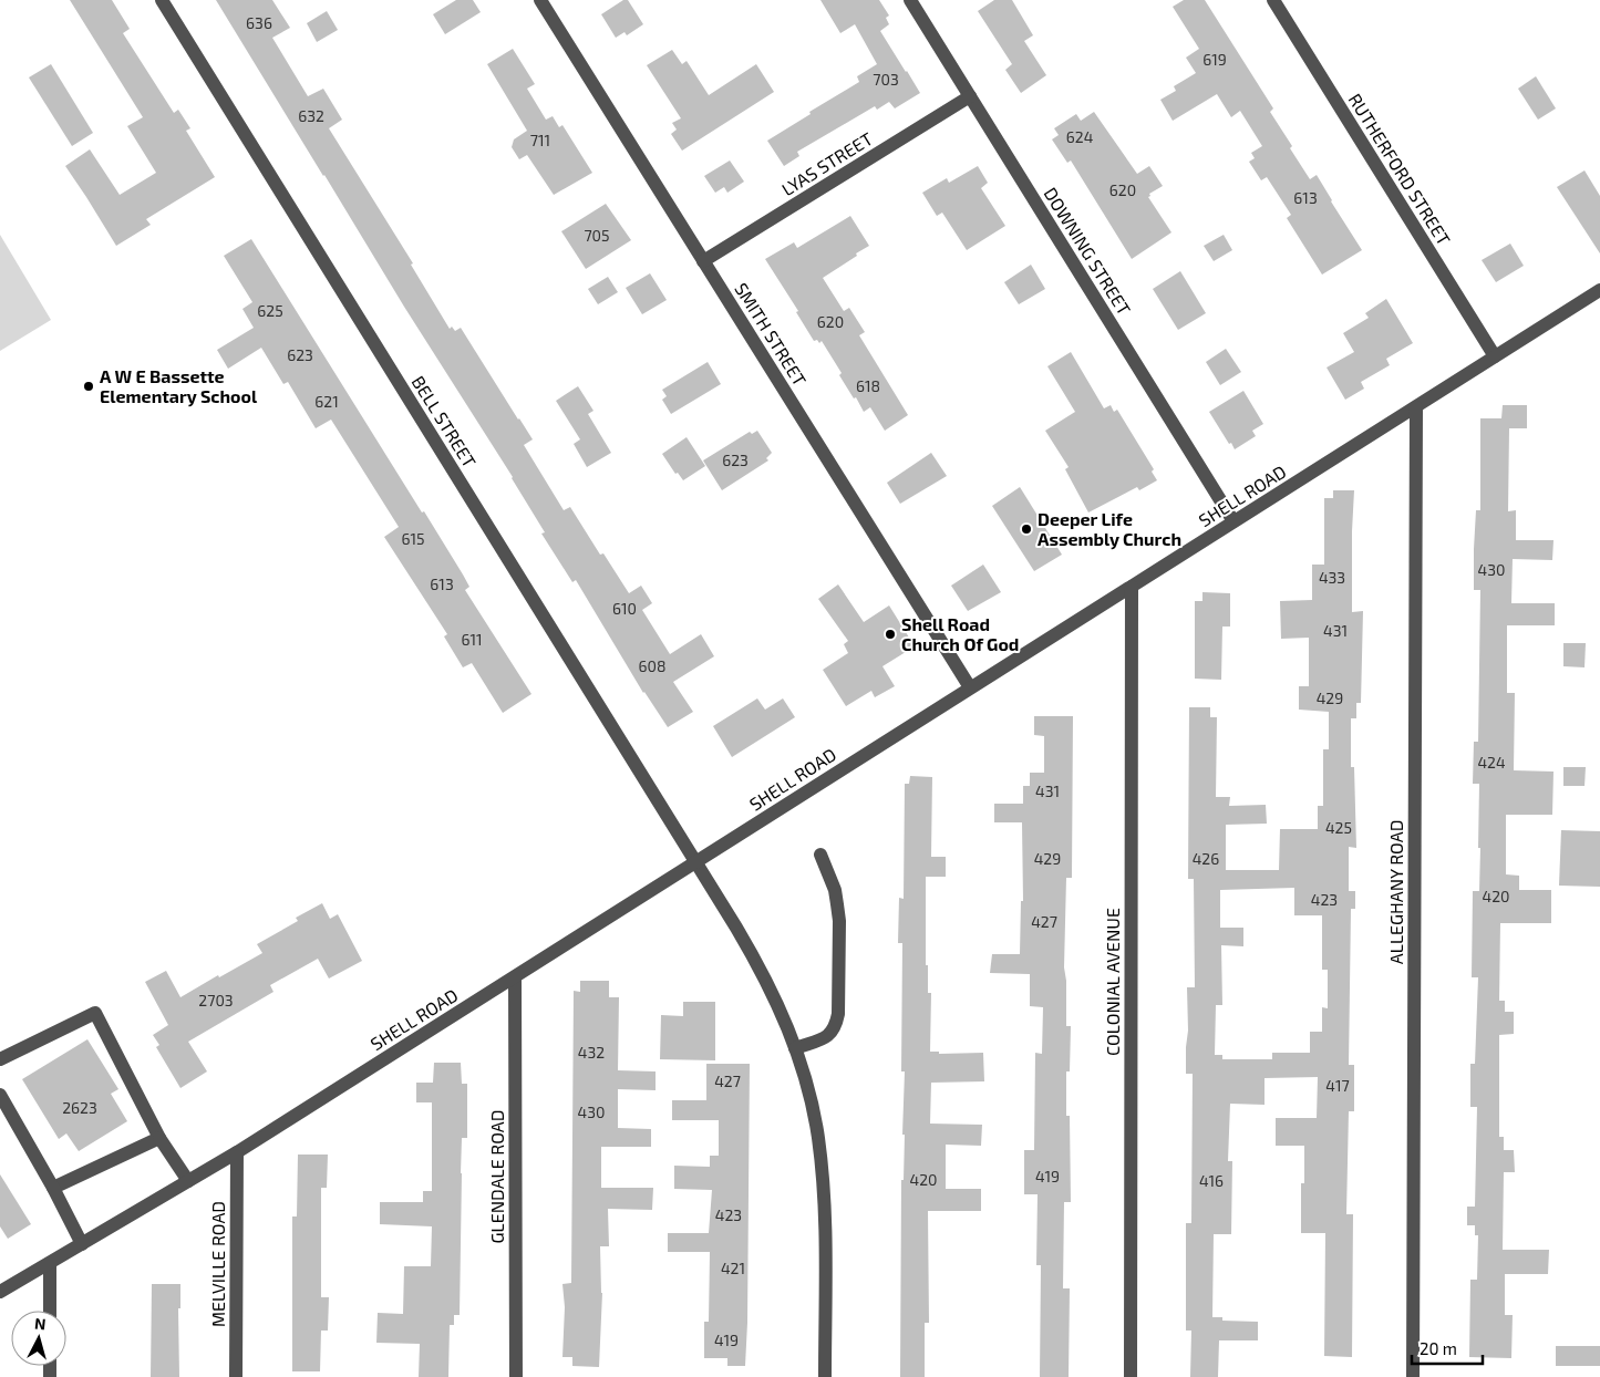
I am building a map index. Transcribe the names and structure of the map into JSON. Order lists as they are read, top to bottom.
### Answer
{
  "streets": {
    "street": [
      "LYAS STREET",
      "RUTHERFORD STREET",
      "DOWNING STREET",
      "SMITH STREET",
      "BELL STREET",
      "SHELL ROAD",
      "ALLEGHANY ROAD",
      "COLONIAL AVENUE",
      "GLENDALE ROAD",
      "MELVILLE ROAD"
    ]
  },
  "crossings": [
    ["LYAS STREET", "DOWNING STREET"],
    ["LYAS STREET", "SMITH STREET"],
    ["RUTHERFORD STREET", "SHELL ROAD"],
    ["DOWNING STREET", "SHELL ROAD"],
    ["SMITH STREET", "SHELL ROAD"],
    ["BELL STREET", "SHELL ROAD"],
    ["SHELL ROAD", "ALLEGHANY ROAD"],
    ["SHELL ROAD", "COLONIAL AVENUE"],
    ["SHELL ROAD", "GLENDALE ROAD"],
    ["SHELL ROAD", "MELVILLE ROAD"]
  ],
  "places": ["A W E Bassette Elementary School", "Deeper Life Assembly Church", "Shell Road Church Of God"],
  "house_numbers": [
    "636",
    "619",
    "703",
    "632",
    "624",
    "711",
    "620",
    "613",
    "705",
    "625",
    "620",
    "623",
    "618",
    "621",
    "623",
    "615",
    "430",
    "433",
    "613",
    "610",
    "431",
    "611",
    "608",
    "429",
    "424",
    "431",
    "425",
    "429",
    "426",
    "420",
    "423",
    "427",
    "2703",
    "432",
    "427",
    "417",
    "2623",
    "430",
    "419",
    "420",
    "416",
    "423",
    "421",
    "419"
  ],
  "scale_bar": "20 m",
  "north": "top"
}
